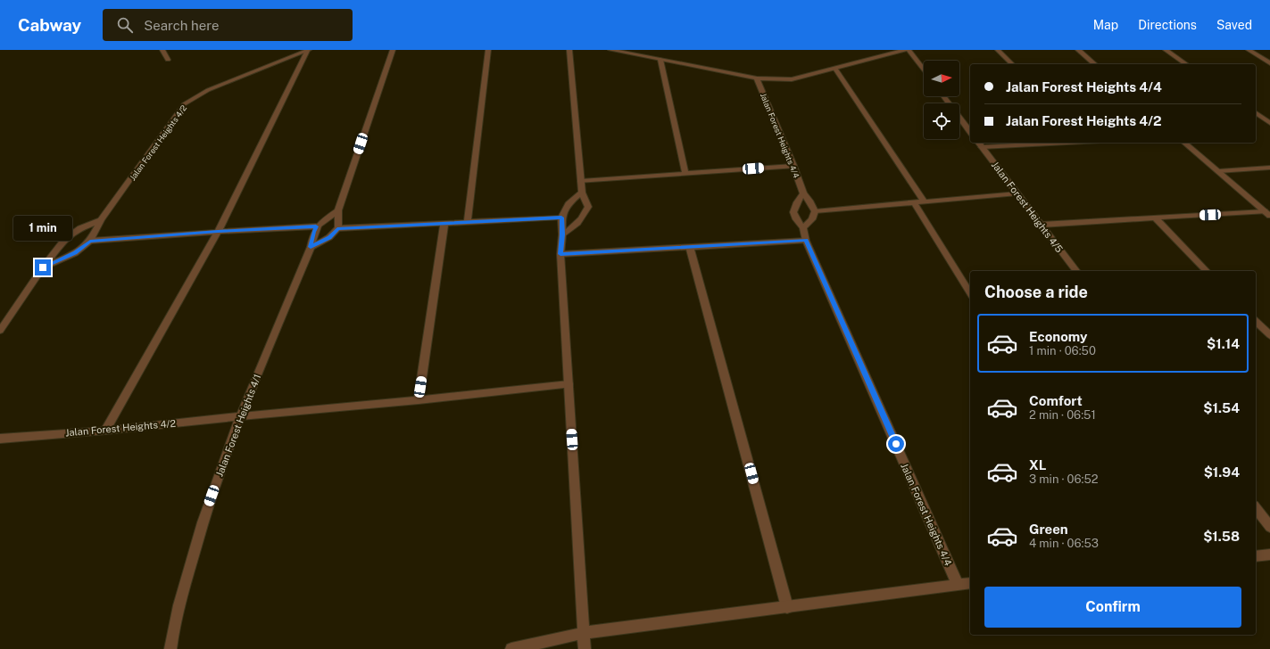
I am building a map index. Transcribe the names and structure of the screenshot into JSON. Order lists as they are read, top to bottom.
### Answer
{
  "streets": {
    "street": [
      "Jalan Forest Heights 4/4",
      "Jalan Forest Heights 4/2",
      "Jalan Forest Heights 4/5",
      "Jalan Forest Heights 4/1"
    ]
  },
  "crossings": [
    ["Jalan Forest Heights 4/2", "Jalan Forest Heights 4/1"]
  ],
  "north": "right",
  "page": {
    "header": "Cabway",
    "search": "Search here",
    "nav": ["Map", "Directions", "Saved"],
    "banner": ["Jalan Forest Heights 4/4", "Jalan Forest Heights 4/2"],
    "bubble": "1 min",
    "heading": "Choose a ride",
    "list": [
      {
        "name": "Economy",
        "note": "1 min · 06:50",
        "value": "$1.14"
      },
      {
        "name": "Comfort",
        "note": "2 min · 06:51",
        "value": "$1.54"
      },
      {
        "name": "XL",
        "note": "3 min · 06:52",
        "value": "$1.94"
      },
      {
        "name": "Green",
        "note": "4 min · 06:53",
        "value": "$1.58"
      }
    ],
    "buttons": "Confirm"
  }
}
